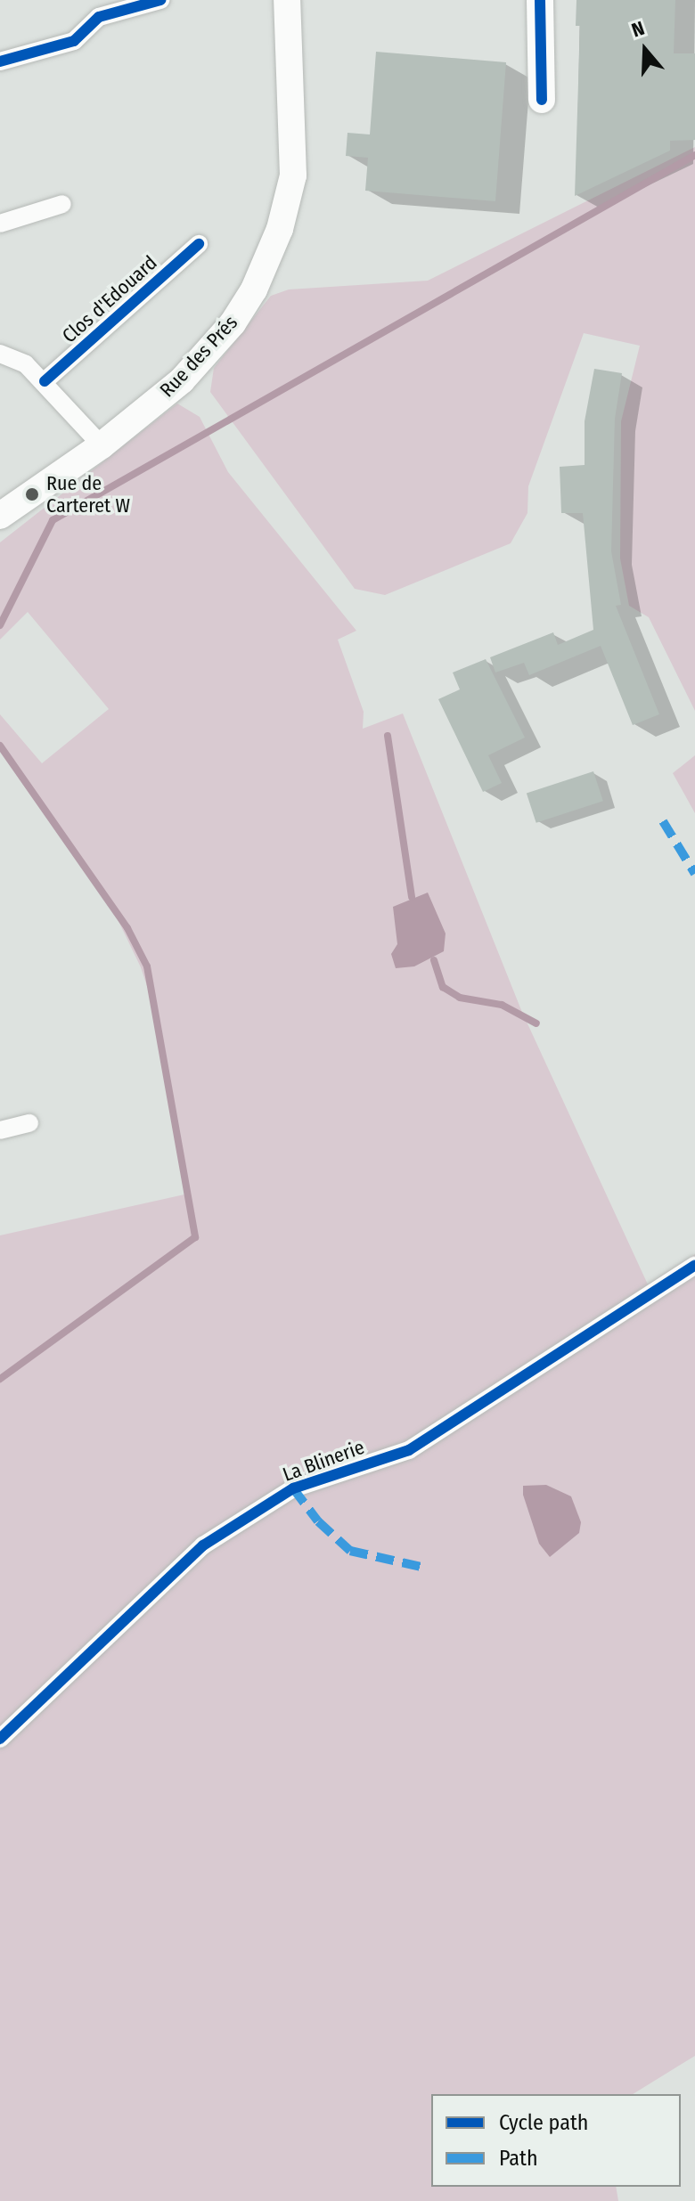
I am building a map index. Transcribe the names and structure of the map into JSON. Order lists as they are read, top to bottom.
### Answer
{
  "streets": {
    "main road": ["Rue des Prés"],
    "street": ["Clos d'Edouard", "La Blinerie"]
  },
  "places": ["Rue de Carteret W"],
  "legend": ["Cycle path", "Path"],
  "north": "top"
}
